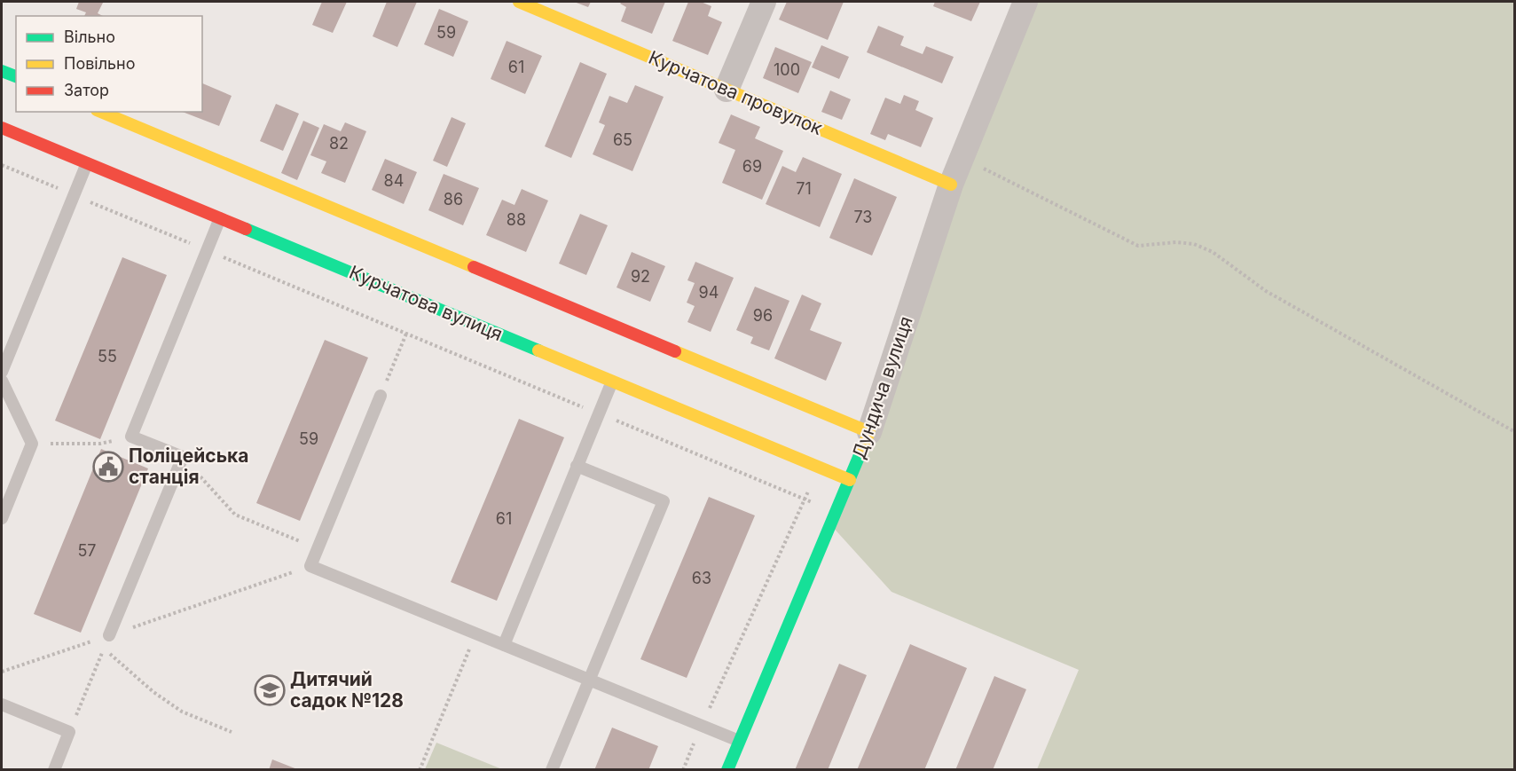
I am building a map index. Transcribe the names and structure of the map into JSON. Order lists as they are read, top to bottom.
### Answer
{
  "streets": {
    "street": ["Курчатова провулок", "Курчатова вулиця", "Дундича вулиця"]
  },
  "crossings": [
    ["Курчатова провулок", "Дундича вулиця"],
    ["Курчатова вулиця", "Дундича вулиця"]
  ],
  "places": {
    "public building": ["Поліцейська станція"],
    "school or university": ["Дитячий садок №128"]
  },
  "house_numbers": [
    "59",
    "61",
    "100",
    "65",
    "82",
    "69",
    "84",
    "71",
    "86",
    "73",
    "88",
    "92",
    "94",
    "96",
    "55",
    "59",
    "61",
    "57",
    "63"
  ],
  "legend": ["Вільно", "Повільно", "Затор"]
}
